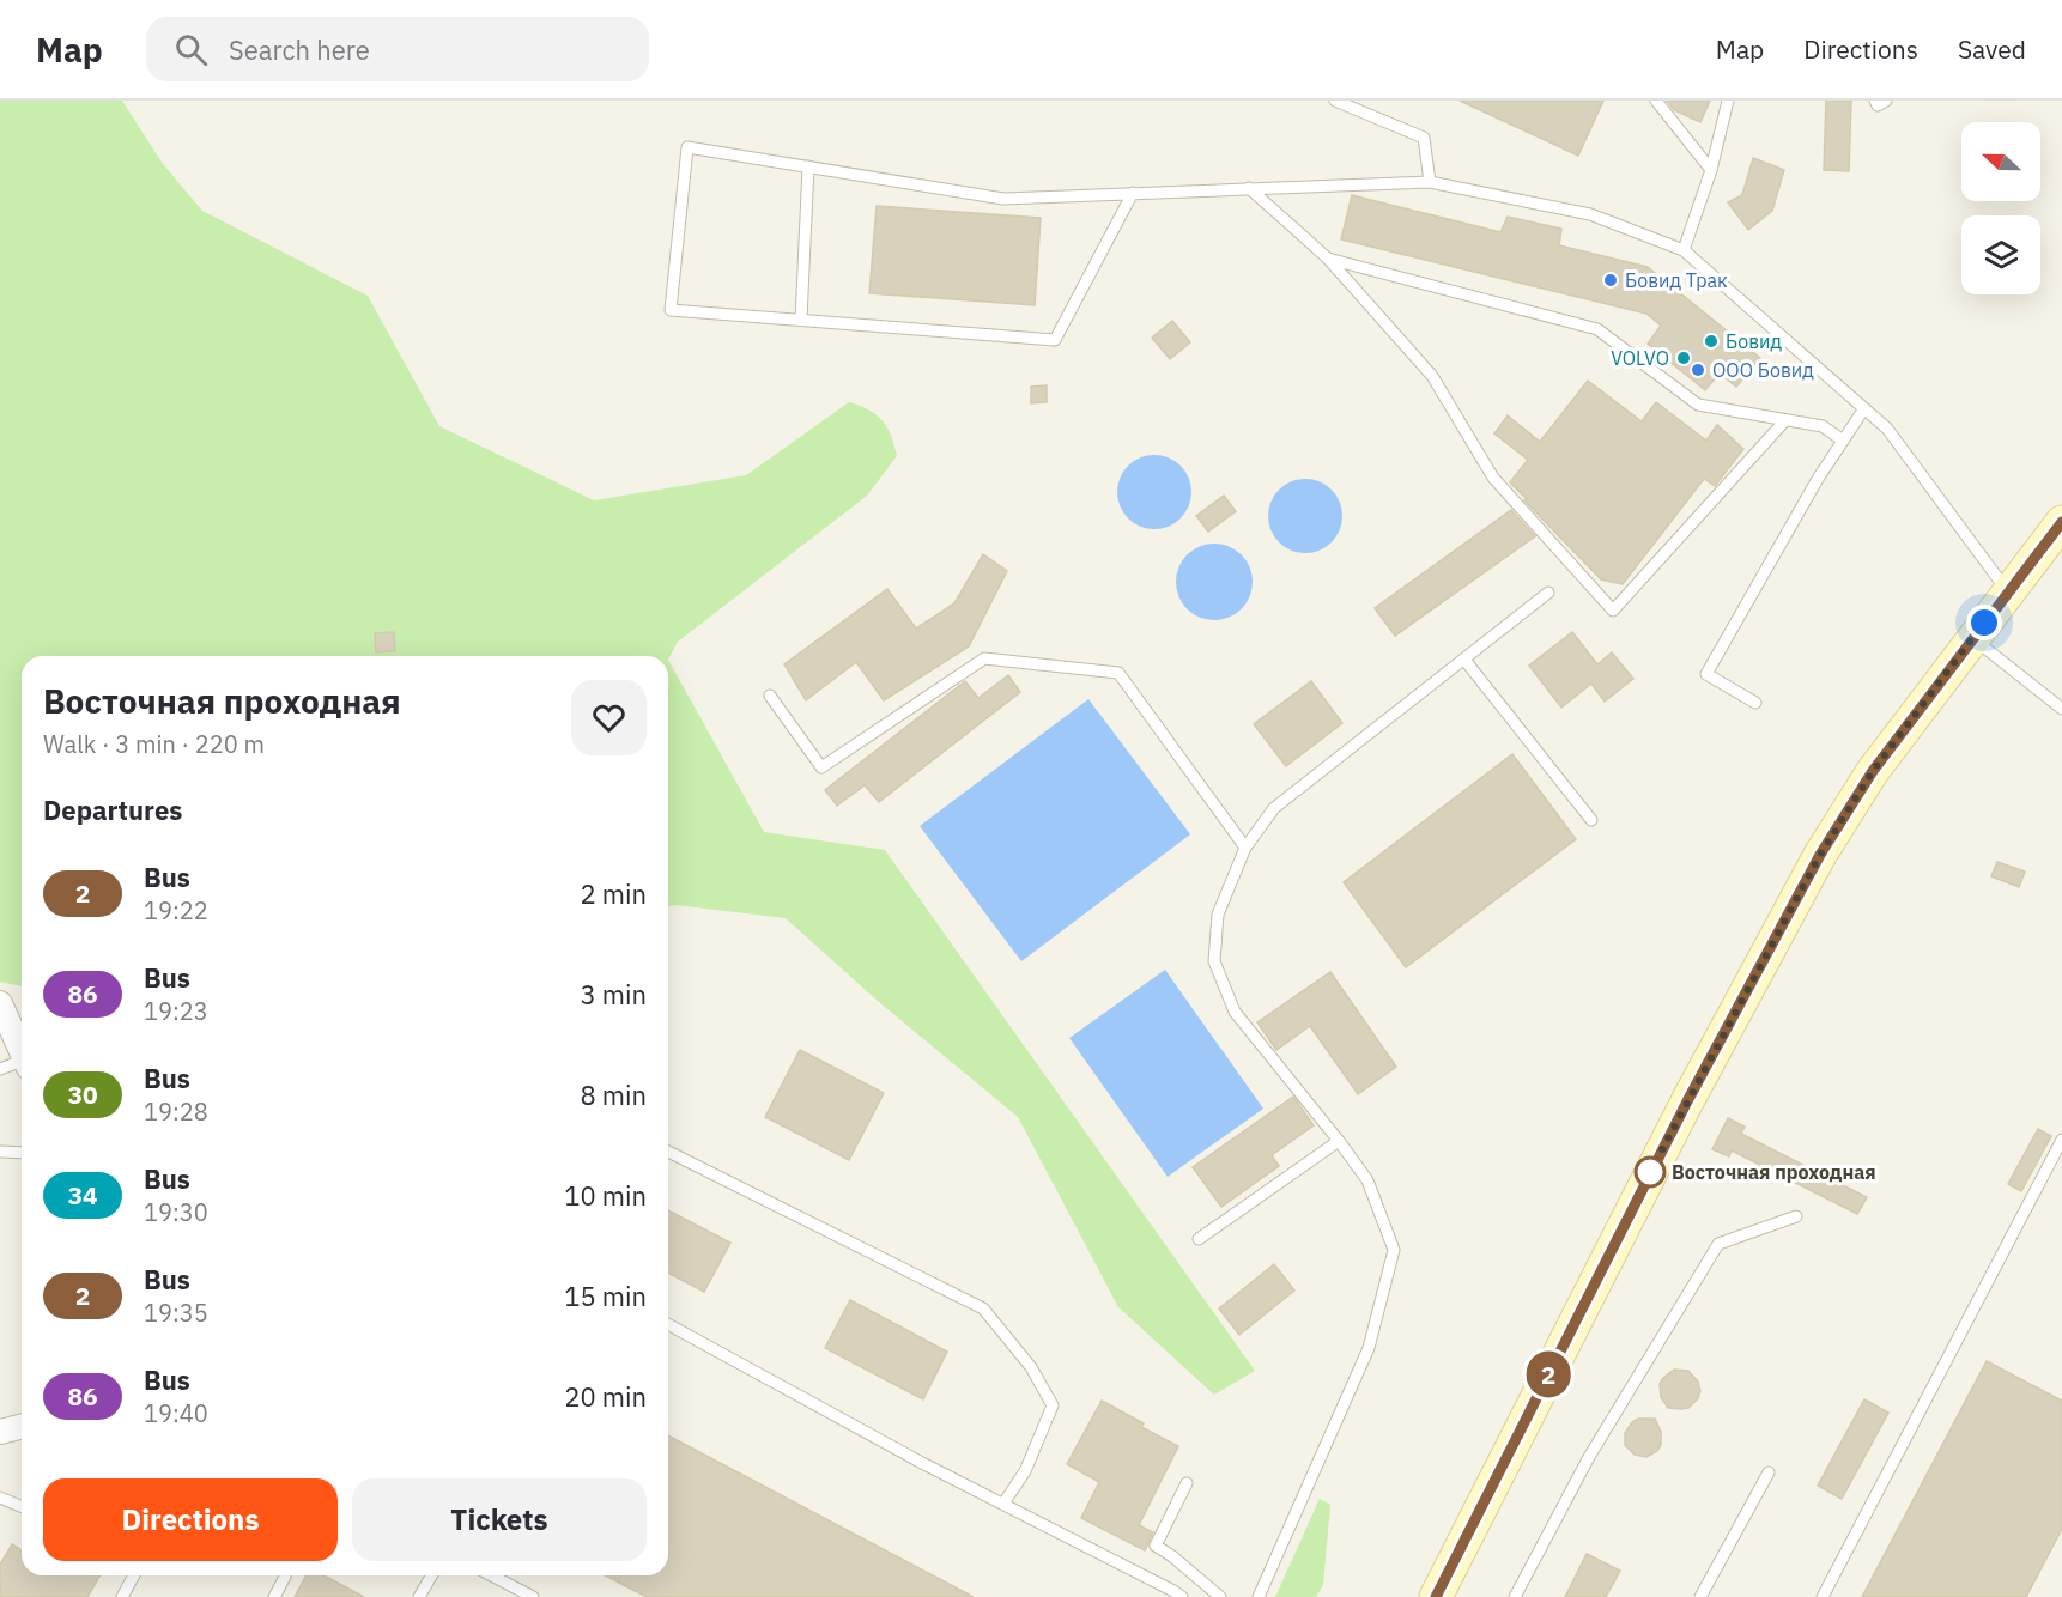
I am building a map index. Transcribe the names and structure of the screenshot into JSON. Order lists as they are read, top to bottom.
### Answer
{
  "places": [
    "Бовид Трак",
    "Бовид",
    "VOLVO",
    "ООО Бовид",
    "Восточная проходная"
  ],
  "lines": ["bus line 2"],
  "north": "left",
  "page": {
    "header": "Map",
    "search": "Search here",
    "nav": ["Map", "Directions", "Saved"],
    "on_map": "2",
    "heading": [
      ["Восточная проходная", "Walk · 3 min · 220 m"],
      "Departures"
    ],
    "list": [
      {
        "mark": "2",
        "name": "Bus",
        "note": "19:22",
        "value": "2 min"
      },
      {
        "mark": "86",
        "name": "Bus",
        "note": "19:23",
        "value": "3 min"
      },
      {
        "mark": "30",
        "name": "Bus",
        "note": "19:28",
        "value": "8 min"
      },
      {
        "mark": "34",
        "name": "Bus",
        "note": "19:30",
        "value": "10 min"
      },
      {
        "mark": "2",
        "name": "Bus",
        "note": "19:35",
        "value": "15 min"
      },
      {
        "mark": "86",
        "name": "Bus",
        "note": "19:40",
        "value": "20 min"
      }
    ],
    "buttons": ["Directions", "Tickets"]
  }
}
